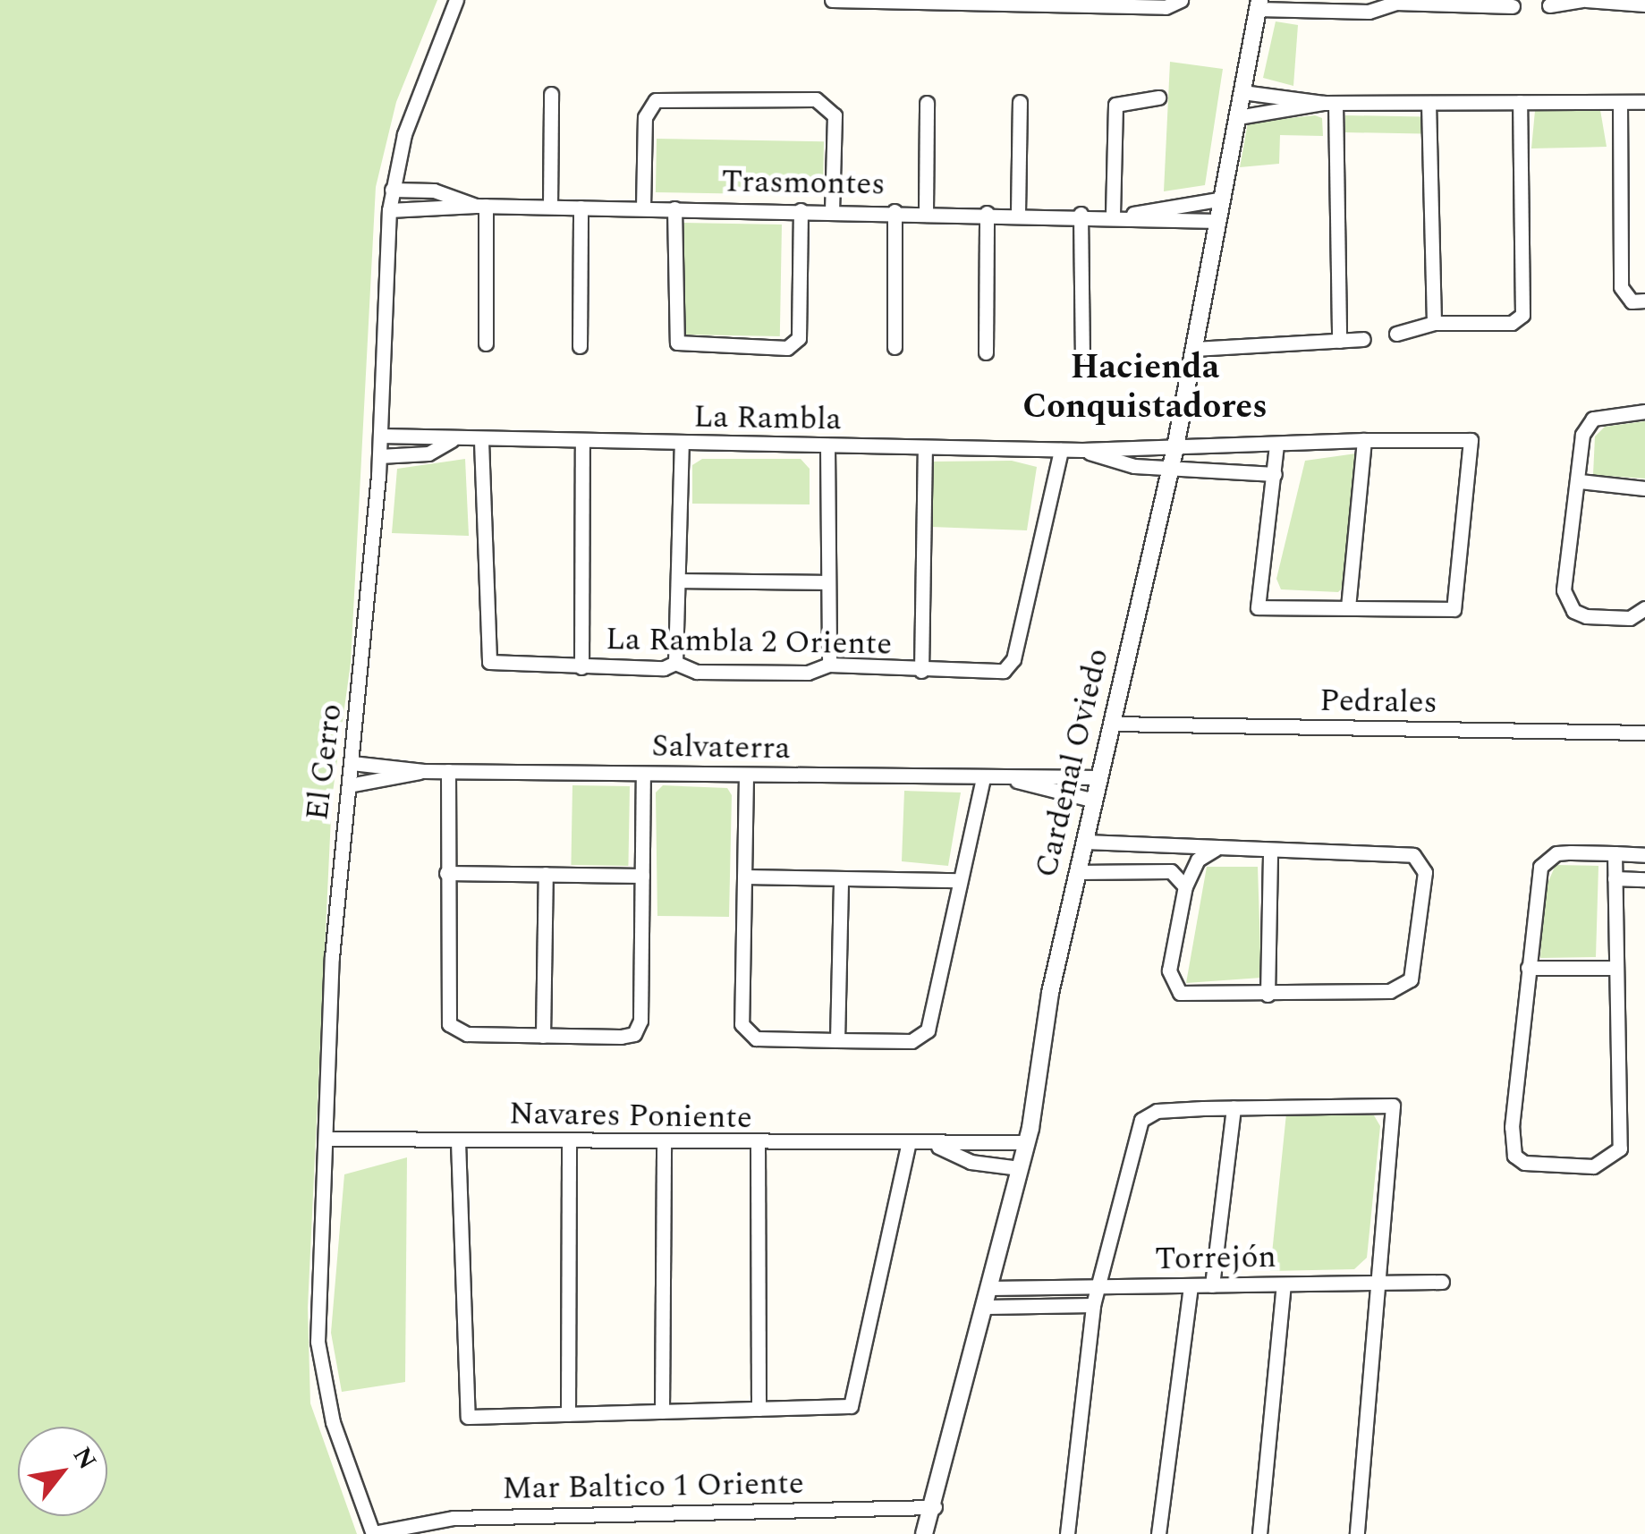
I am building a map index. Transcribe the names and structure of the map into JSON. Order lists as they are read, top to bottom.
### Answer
{
  "streets": {
    "street": [
      "Trasmontes",
      "La Rambla",
      "La Rambla 2 Oriente",
      "Pedrales",
      "Salvaterra",
      "El Cerro",
      "Cardenal Oviedo",
      "Navares Poniente",
      "Torrejón",
      "Mar Baltico 1 Oriente"
    ]
  },
  "crossings": [
    ["Trasmontes", "El Cerro"],
    ["Trasmontes", "Cardenal Oviedo"],
    ["La Rambla", "La Rambla 2 Oriente"],
    ["La Rambla", "El Cerro"],
    ["La Rambla", "Cardenal Oviedo"],
    ["Pedrales", "Cardenal Oviedo"],
    ["Salvaterra", "El Cerro"],
    ["Salvaterra", "Cardenal Oviedo"],
    ["El Cerro", "Navares Poniente"],
    ["El Cerro", "Mar Baltico 1 Oriente"],
    ["Cardenal Oviedo", "Navares Poniente"],
    ["Cardenal Oviedo", "Torrejón"],
    ["Cardenal Oviedo", "Mar Baltico 1 Oriente"]
  ],
  "districts": ["Hacienda Conquistadores"],
  "north": "top right"
}
